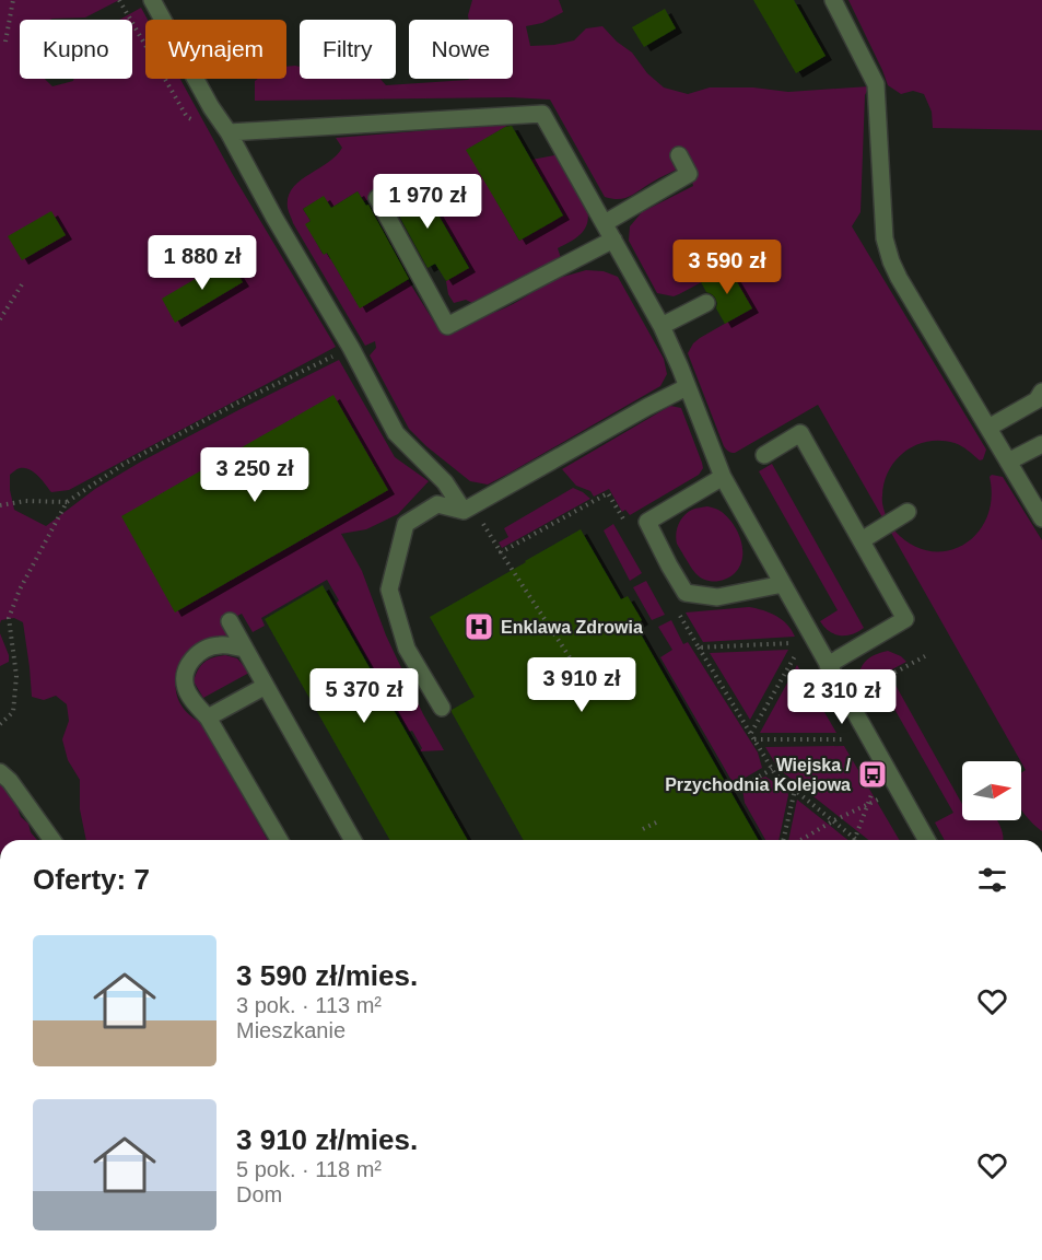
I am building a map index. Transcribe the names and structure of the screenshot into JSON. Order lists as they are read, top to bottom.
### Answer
{
  "places": {
    "hospital": ["Enklawa Zdrowia"],
    "bus stop": ["Wiejska / Przychodnia Kolejowa"]
  },
  "north": "right",
  "page": {
    "chip": [
      "Kupno",
      "Wynajem",
      "Filtry",
      "Nowe"
    ],
    "price": [
      "1 970 zł",
      "1 880 zł",
      "3 590 zł",
      "3 250 zł",
      "3 910 zł",
      "5 370 zł",
      "2 310 zł"
    ],
    "heading": "Oferty: 7",
    "list": [
      {
        "name": "3 590 zł/mies.",
        "note": "3 pok. · 113 m² · Mieszkanie"
      },
      {
        "name": "3 910 zł/mies.",
        "note": "5 pok. · 118 m² · Dom"
      }
    ]
  }
}
